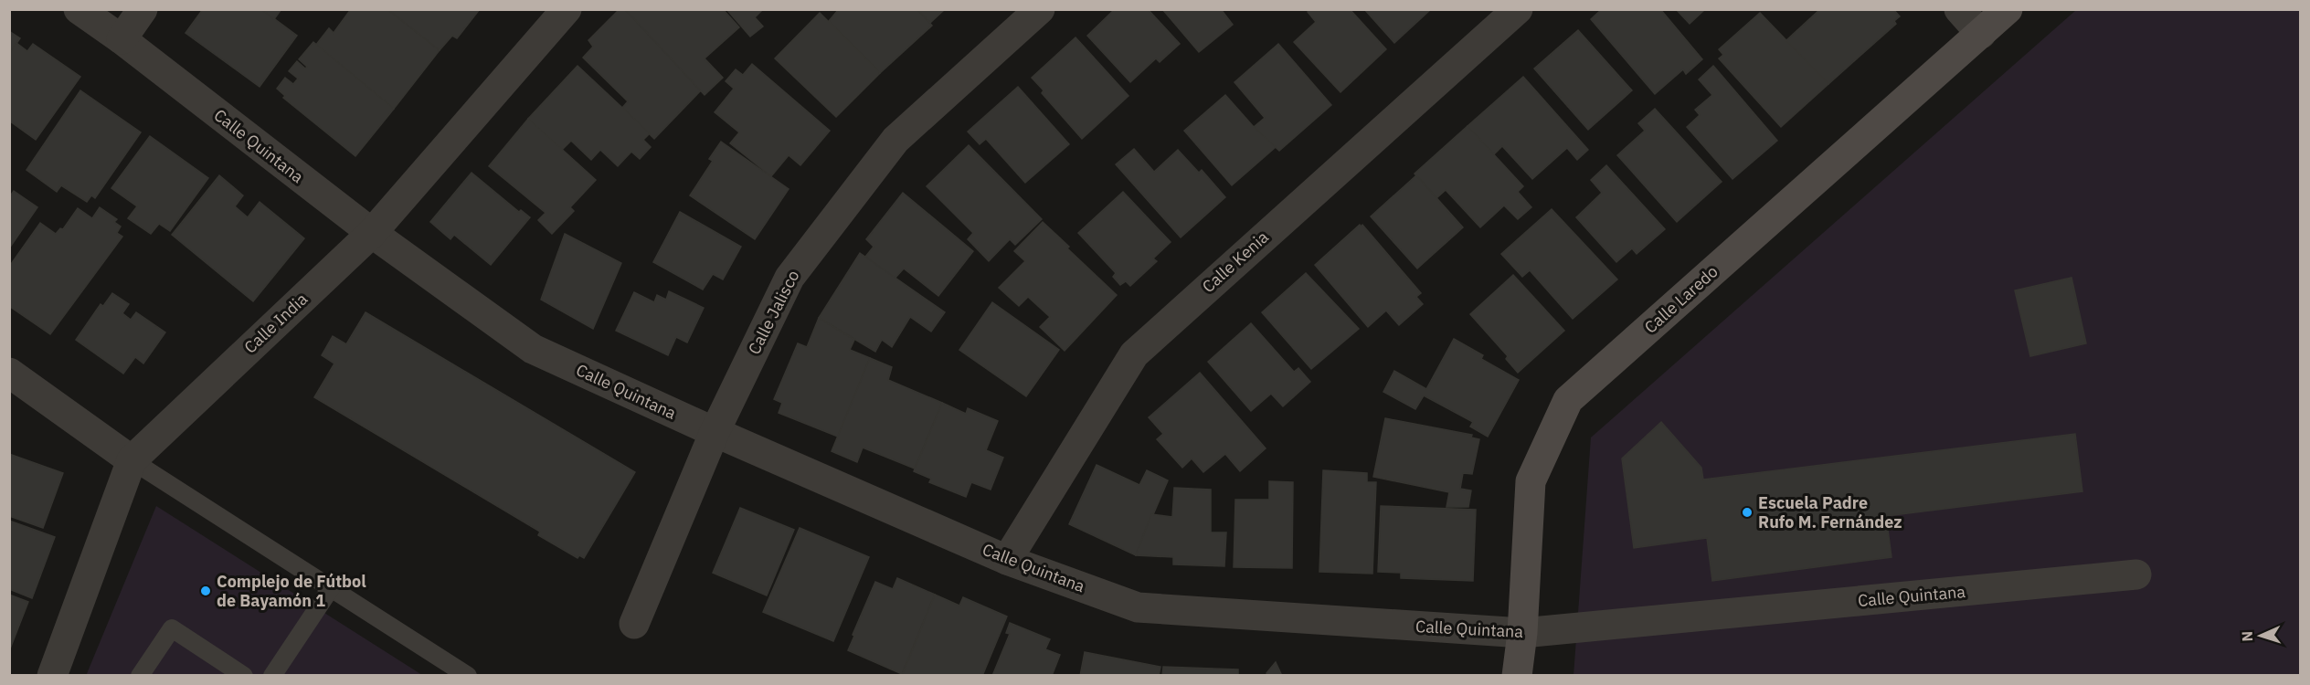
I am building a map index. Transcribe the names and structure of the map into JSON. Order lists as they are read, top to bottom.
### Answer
{
  "streets": {
    "main road": ["Calle Laredo"],
    "street": [
      "Calle Quintana",
      "Calle Kenia",
      "Calle Jalisco",
      "Calle India"
    ]
  },
  "crossings": [
    ["Calle Quintana", "Calle Kenia"],
    ["Calle Quintana", "Calle Laredo"],
    ["Calle Quintana", "Calle Jalisco"],
    ["Calle Quintana", "Calle India"]
  ],
  "places": ["Escuela Padre Rufo M. Fernández", "Complejo de Fútbol de Bayamón 1"],
  "north": "left"
}
